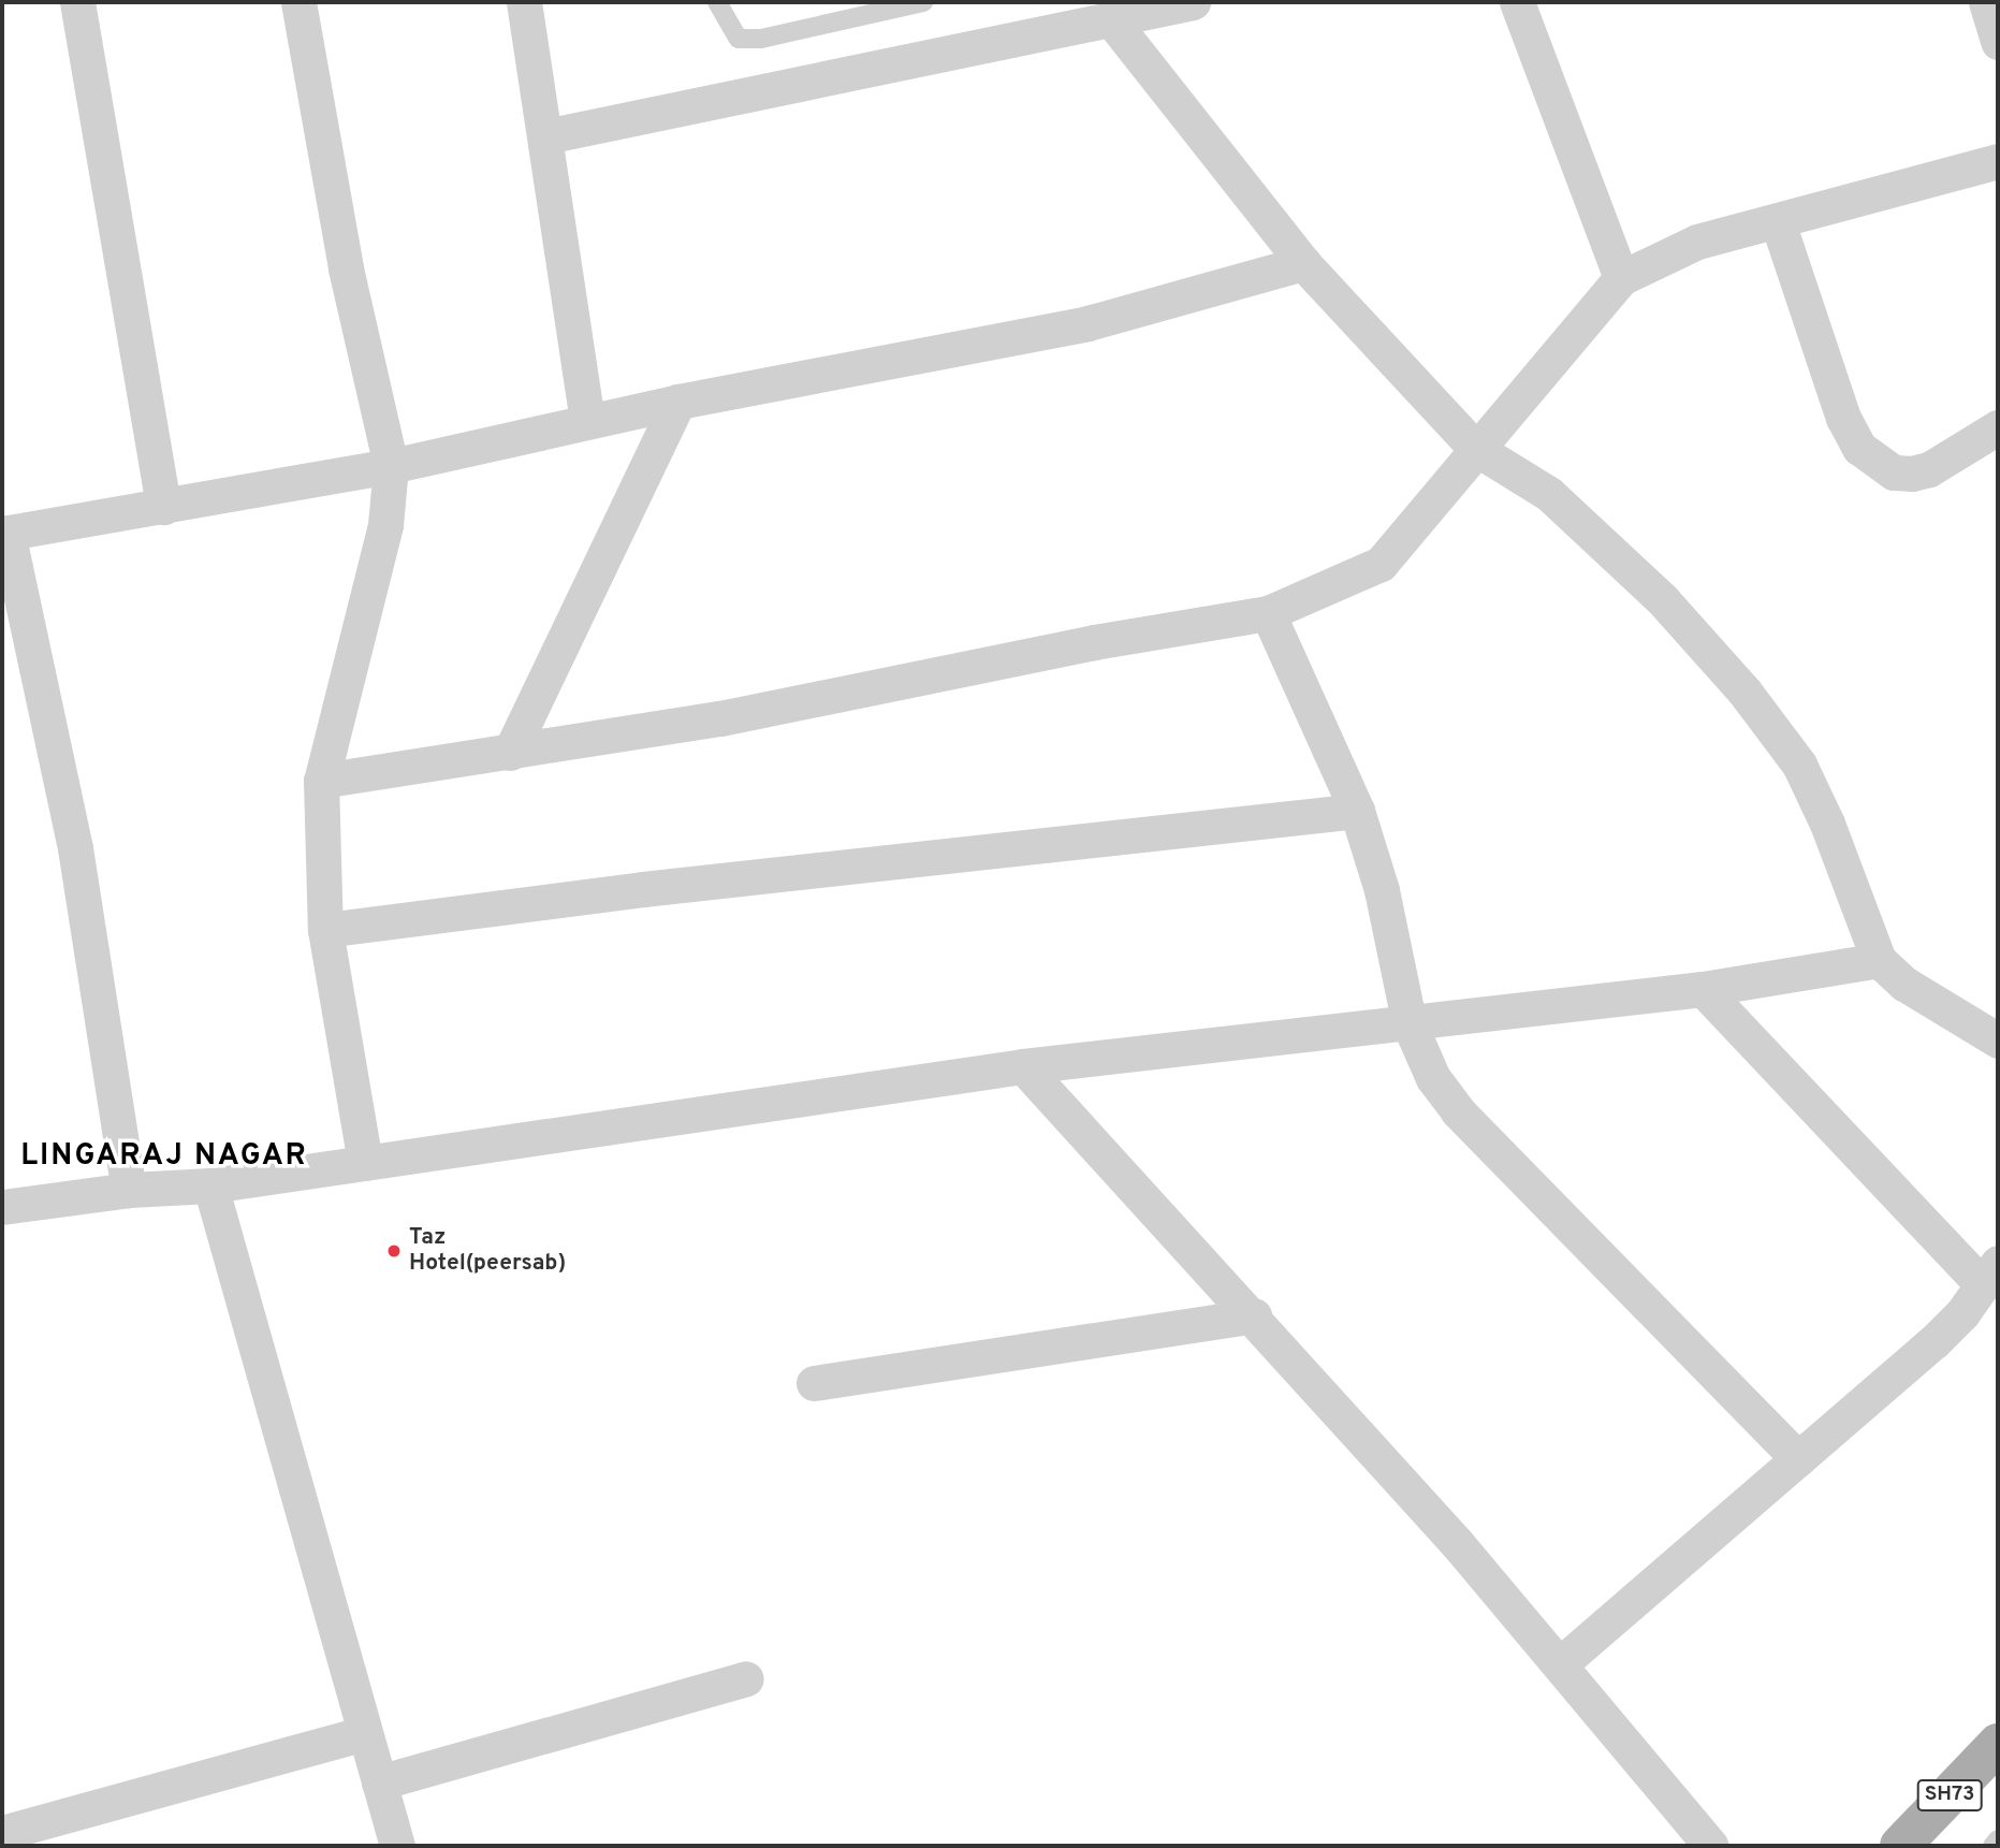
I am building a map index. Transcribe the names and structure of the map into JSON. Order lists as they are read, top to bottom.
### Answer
{
  "streets": {
    "main road": ["SH73"]
  },
  "districts": ["LINGARAJ NAGAR"],
  "places": ["Taz Hotel(peersab)"]
}
